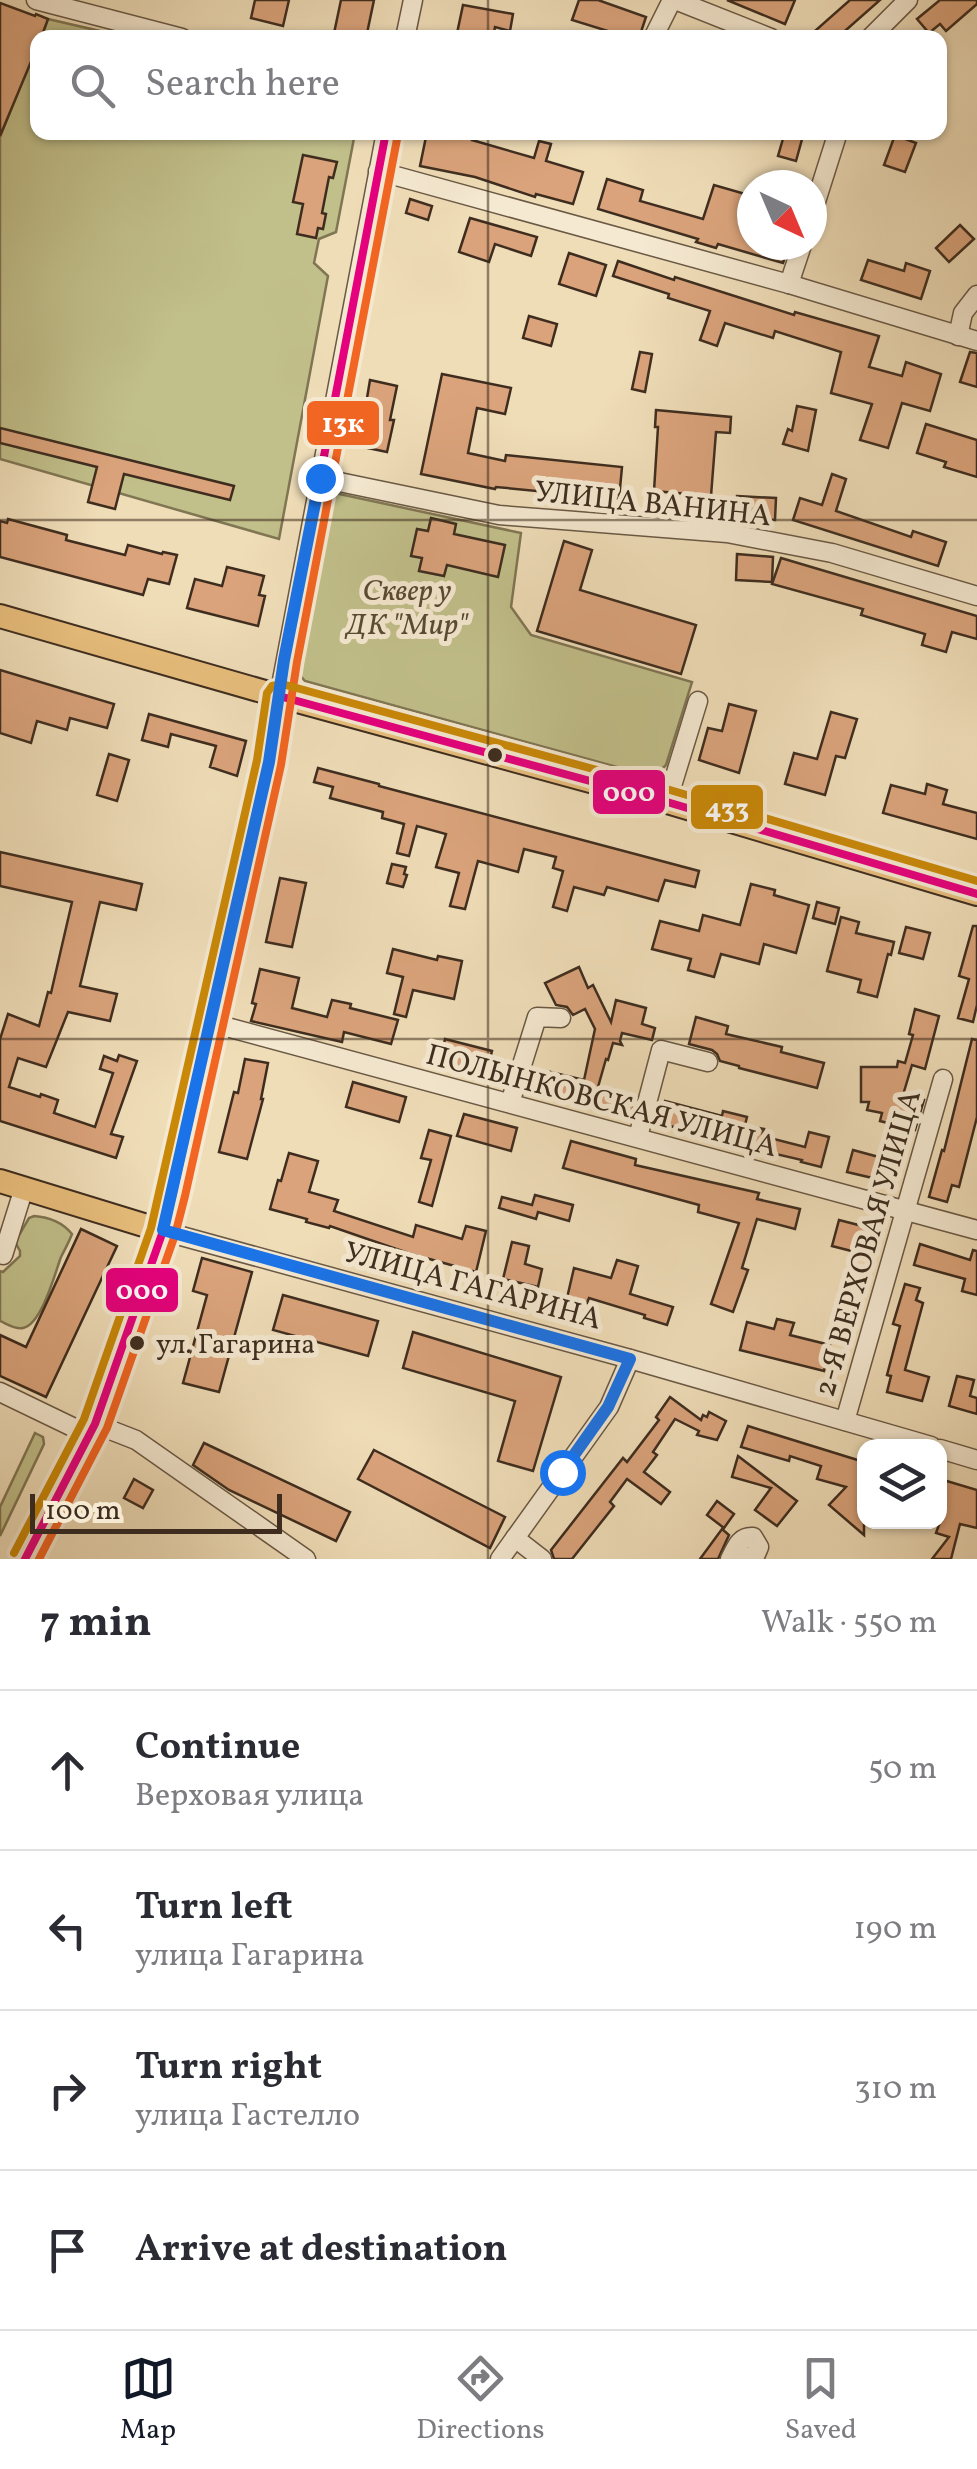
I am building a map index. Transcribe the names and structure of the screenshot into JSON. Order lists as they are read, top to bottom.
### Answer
{
  "streets": {
    "main road": ["УЛИЦА ГАГАРИНА"],
    "street": ["УЛИЦА ВАНИНА", "ПОЛЫНКОВСКАЯ УЛИЦА", "2-Я ВЕРХОВАЯ УЛИЦА"]
  },
  "crossings": [
    ["ПОЛЫНКОВСКАЯ УЛИЦА", "2-Я ВЕРХОВАЯ УЛИЦА"],
    ["2-Я ВЕРХОВАЯ УЛИЦА", "УЛИЦА ГАГАРИНА"]
  ],
  "parks": ["Сквер у ДК \"Мир\""],
  "places": ["ул. Гагарина"],
  "lines": ["transit line 000", "transit line 13к", "transit line 433"],
  "scale_bar": "100 m",
  "north": "bottom right",
  "page": {
    "search": "Search here",
    "scale": "100 m",
    "heading": ["7 min", "Walk · 550 m"],
    "list": [
      ["Continue", "Верховая улица", "50 m"],
      ["Turn left", "улица Гагарина", "190 m"],
      ["Turn right", "улица Гастелло", "310 m"],
      "Arrive at destination"
    ],
    "nav": ["Map", "Directions", "Saved"]
  }
}
